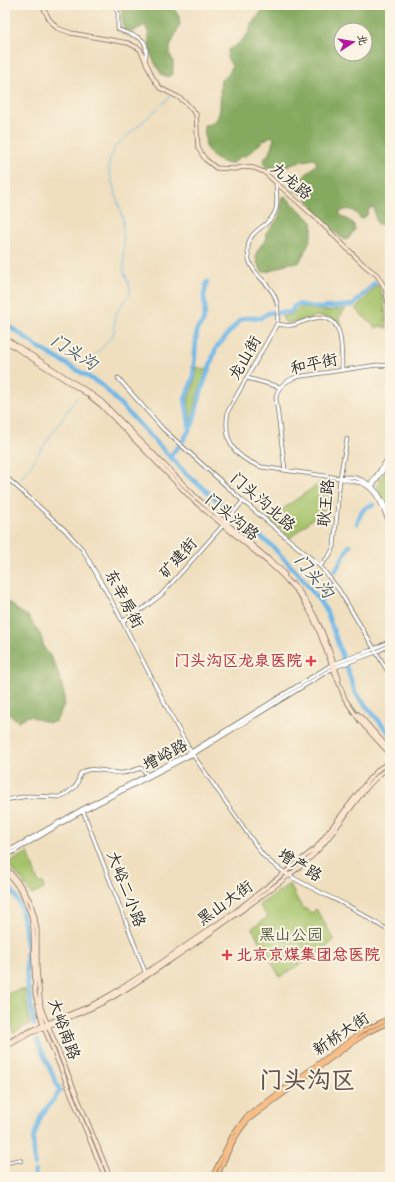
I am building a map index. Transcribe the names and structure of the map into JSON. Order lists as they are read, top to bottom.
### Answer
{
  "streets": {
    "main road": [
      "九龙路",
      "门头沟路",
      "黑山大街",
      "大峪南路",
      "新桥大街"
    ],
    "street": [
      "龙山街",
      "和平街",
      "门头沟北路",
      "耿王路",
      "矿建街",
      "东辛房街",
      "增峪路",
      "增产路",
      "大峪二小路"
    ]
  },
  "crossings": [
    ["九龙路", "龙山街"],
    ["龙山街", "和平街"],
    ["龙山街", "耿王路"],
    ["门头沟北路", "耿王路"],
    ["门头沟北路", "矿建街"],
    ["门头沟北路", "增峪路"],
    ["门头沟路", "矿建街"],
    ["门头沟路", "增峪路"],
    ["矿建街", "东辛房街"],
    ["东辛房街", "增峪路"],
    ["东辛房街", "增产路"],
    ["增峪路", "增产路"],
    ["增峪路", "大峪二小路"],
    ["增产路", "黑山大街"],
    ["大峪二小路", "黑山大街"],
    ["黑山大街", "大峪南路"]
  ],
  "districts": ["门头沟区"],
  "water": ["门头沟"],
  "parks": ["黑山公园"],
  "places": {
    "health": ["门头沟区龙泉医院", "北京京煤集团总医院"]
  },
  "north": "right"
}
